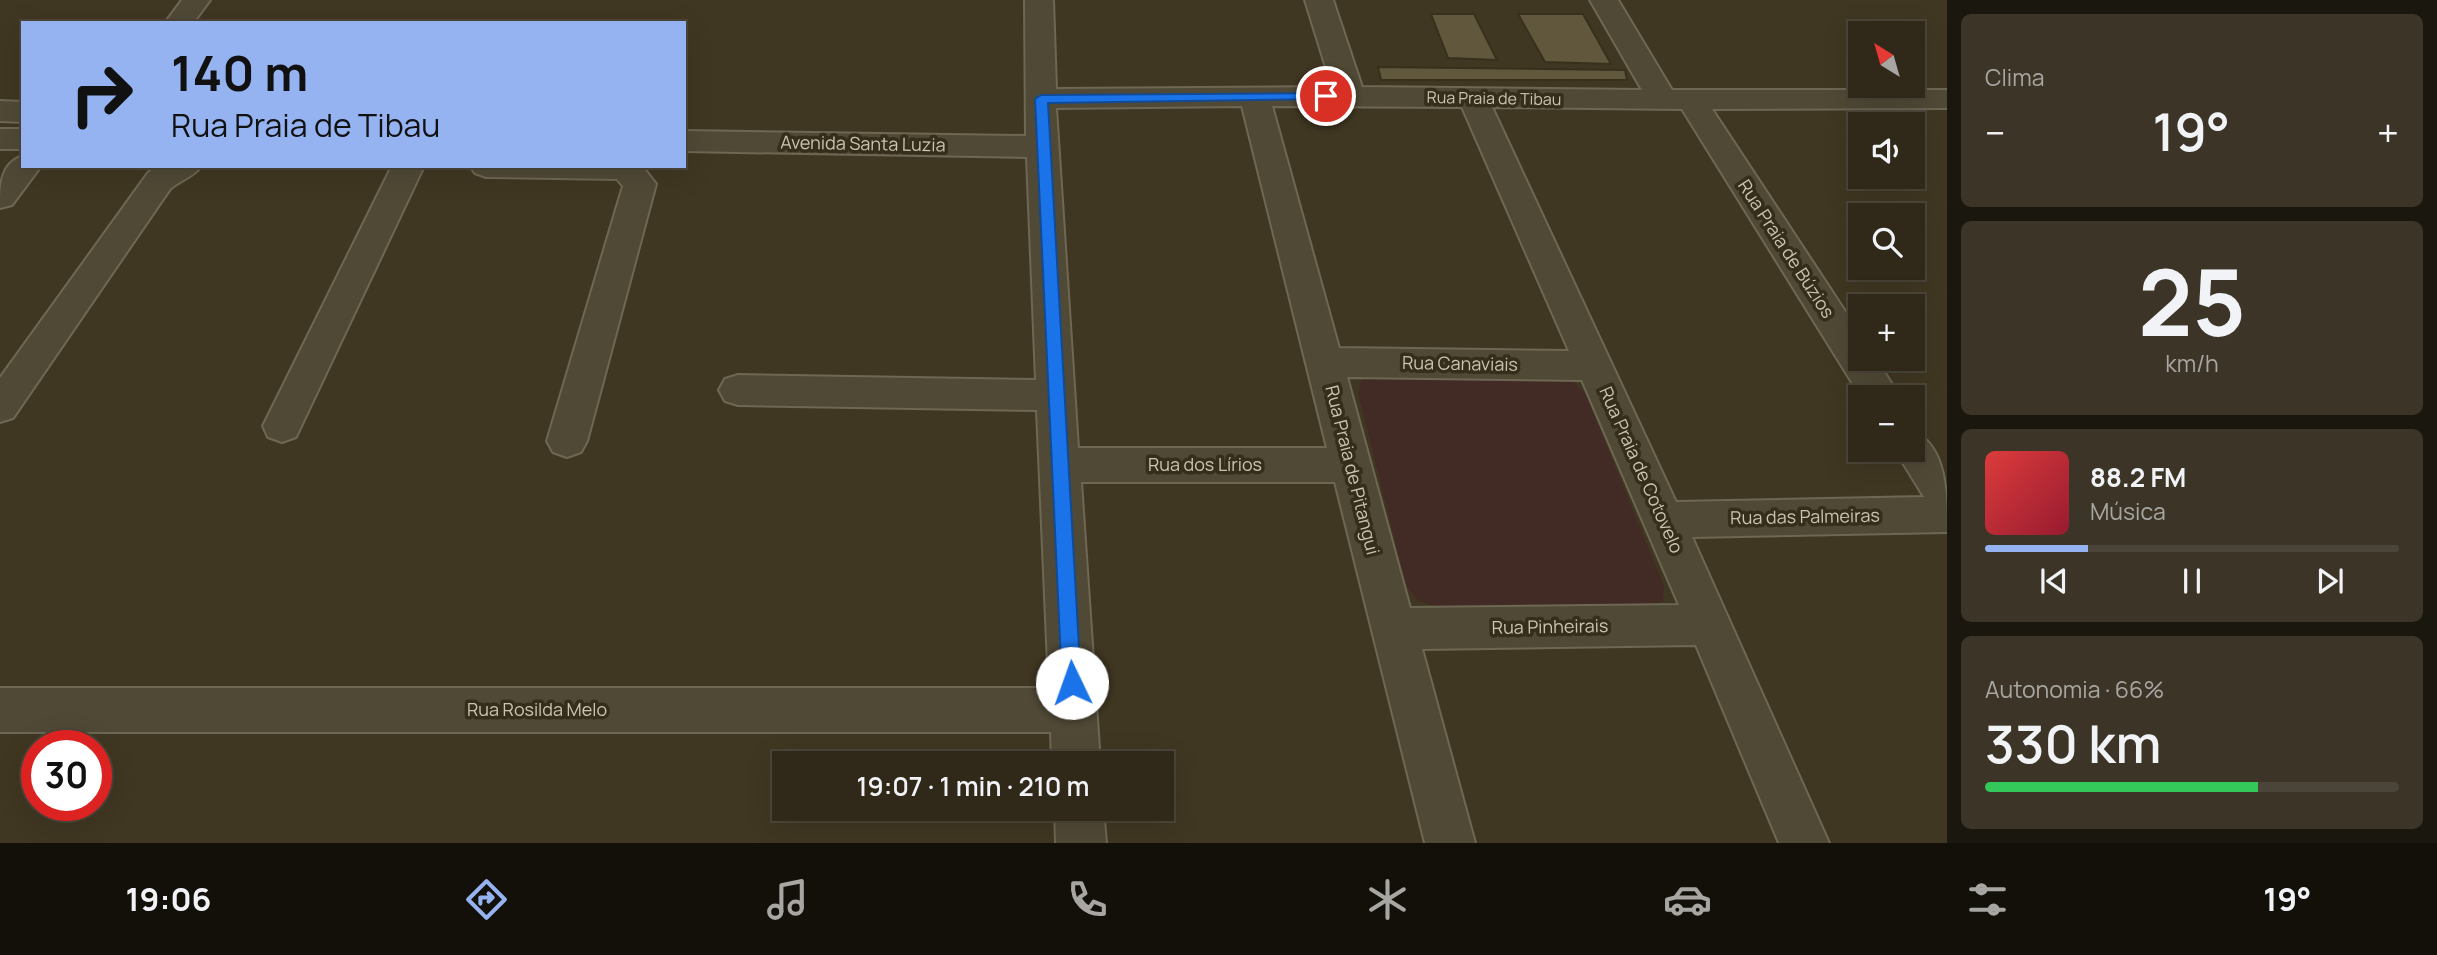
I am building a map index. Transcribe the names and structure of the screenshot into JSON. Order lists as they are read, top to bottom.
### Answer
{
  "streets": {
    "street": [
      "Rua Praia de Tibau",
      "Avenida Santa Luzia",
      "Rua Praia de Búzios",
      "Rua Canaviais",
      "Rua dos Lírios",
      "Rua Praia de Pitangui",
      "Rua Praia de Cotovelo",
      "Rua das Palmeiras",
      "Rua Pinheirais",
      "Rua Rosilda Melo"
    ]
  },
  "crossings": [
    ["Rua Praia de Tibau", "Avenida Santa Luzia"],
    ["Rua Praia de Tibau", "Rua Praia de Búzios"],
    ["Rua Praia de Tibau", "Rua Praia de Pitangui"],
    ["Rua Praia de Tibau", "Rua Praia de Cotovelo"],
    ["Rua Canaviais", "Rua Praia de Pitangui"],
    ["Rua Canaviais", "Rua Praia de Cotovelo"],
    ["Rua dos Lírios", "Rua Praia de Pitangui"],
    ["Rua Praia de Pitangui", "Rua Pinheirais"],
    ["Rua Praia de Cotovelo", "Rua das Palmeiras"],
    ["Rua Praia de Cotovelo", "Rua Pinheirais"]
  ],
  "north": "top left",
  "page": {
    "tile": [
      "Clima",
      ["25", "km/h"],
      ["Autonomia · 66%", "330 km"]
    ],
    "map_buttons": ["+", "−"],
    "turn": ["140 m", "Rua Praia de Tibau"],
    "heat": ["−", "19°", "+"],
    "song": ["88.2 FM", "Música"],
    "limit": "30",
    "trip": "19:07 · 1 min · 210 m",
    "tabs": ["19:06", "19°"]
  }
}
